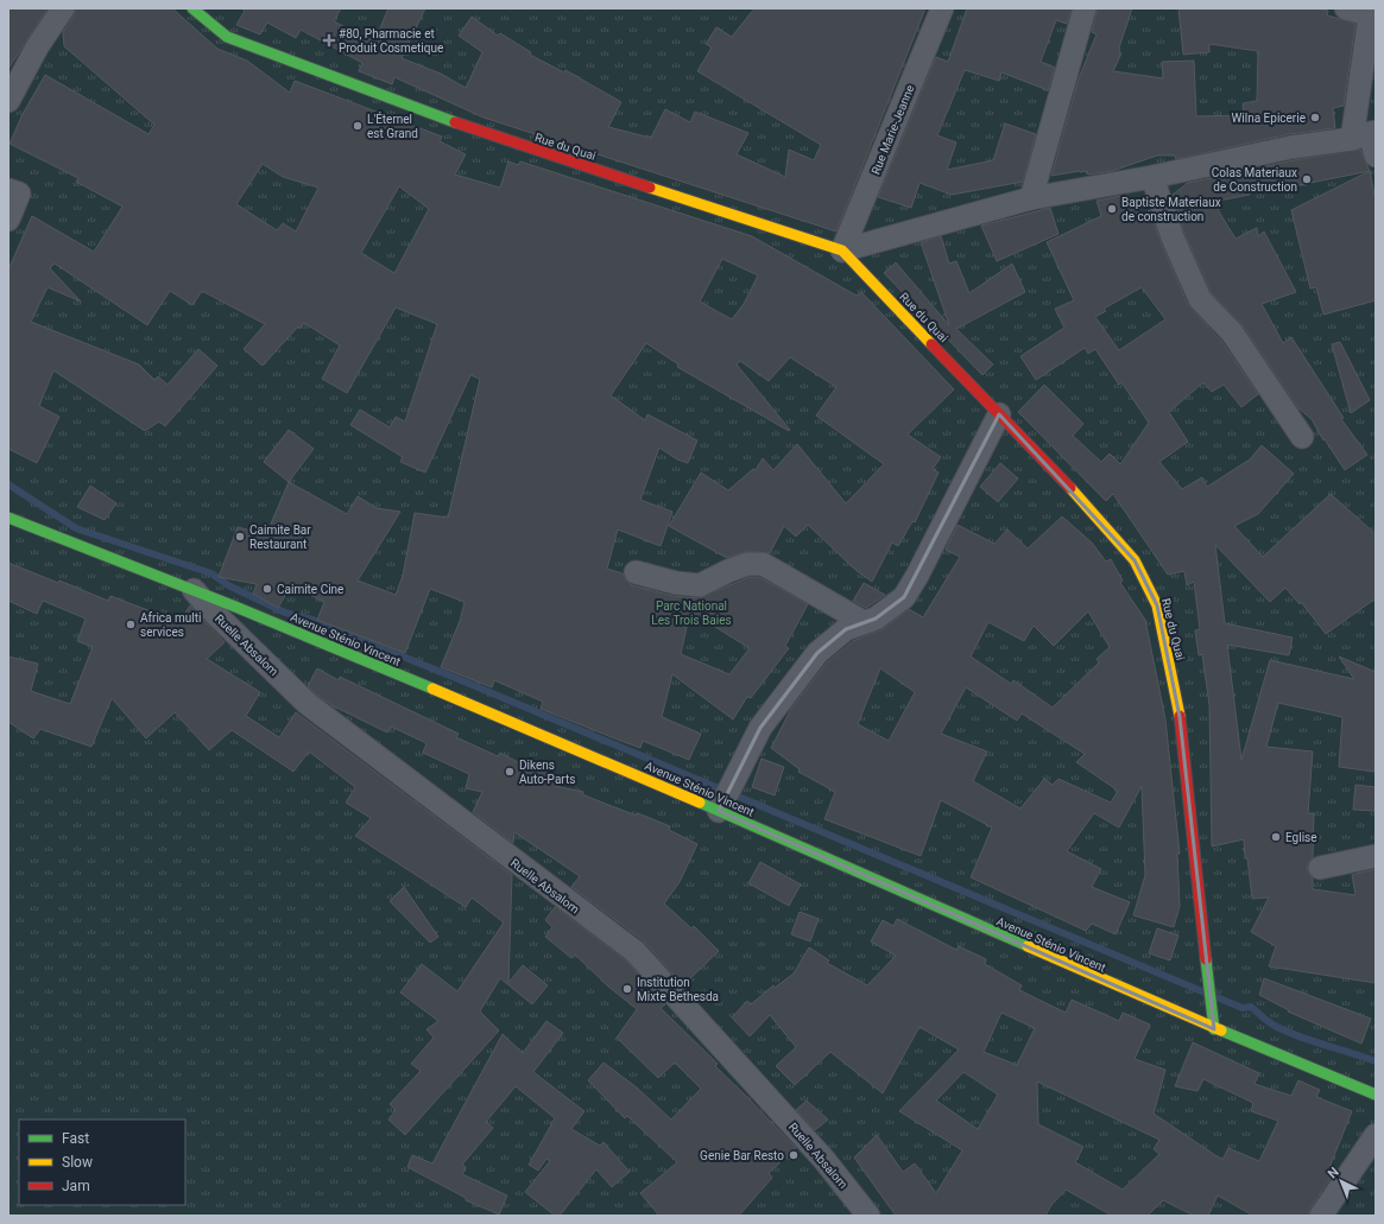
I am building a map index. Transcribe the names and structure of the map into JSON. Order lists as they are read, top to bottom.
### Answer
{
  "streets": {
    "street": [
      "Rue Marie-Jeanne",
      "Rue du Quai",
      "Avenue Sténio Vincent",
      "Ruelle Absalom"
    ]
  },
  "crossings": [
    ["Rue Marie-Jeanne", "Rue du Quai"],
    ["Rue du Quai", "Avenue Sténio Vincent"],
    ["Avenue Sténio Vincent", "Ruelle Absalom"]
  ],
  "parks": ["Parc National Les Trois Baies"],
  "places": {
    "health": ["#80, Pharmacie et Produit Cosmetique"],
    "other": [
      "Wilna Epicerie",
      "L'Éternel est Grand",
      "Colas Materiaux de Construction",
      "Baptiste Materiaux de construction",
      "Caimite Bar Restaurant",
      "Caimite Cine",
      "Africa multi services",
      "Dikens Auto-Parts",
      "Eglise",
      "Institution Mixte Bethesda",
      "Genie Bar Resto"
    ]
  },
  "legend": ["Fast", "Slow", "Jam"],
  "north": "top left"
}
